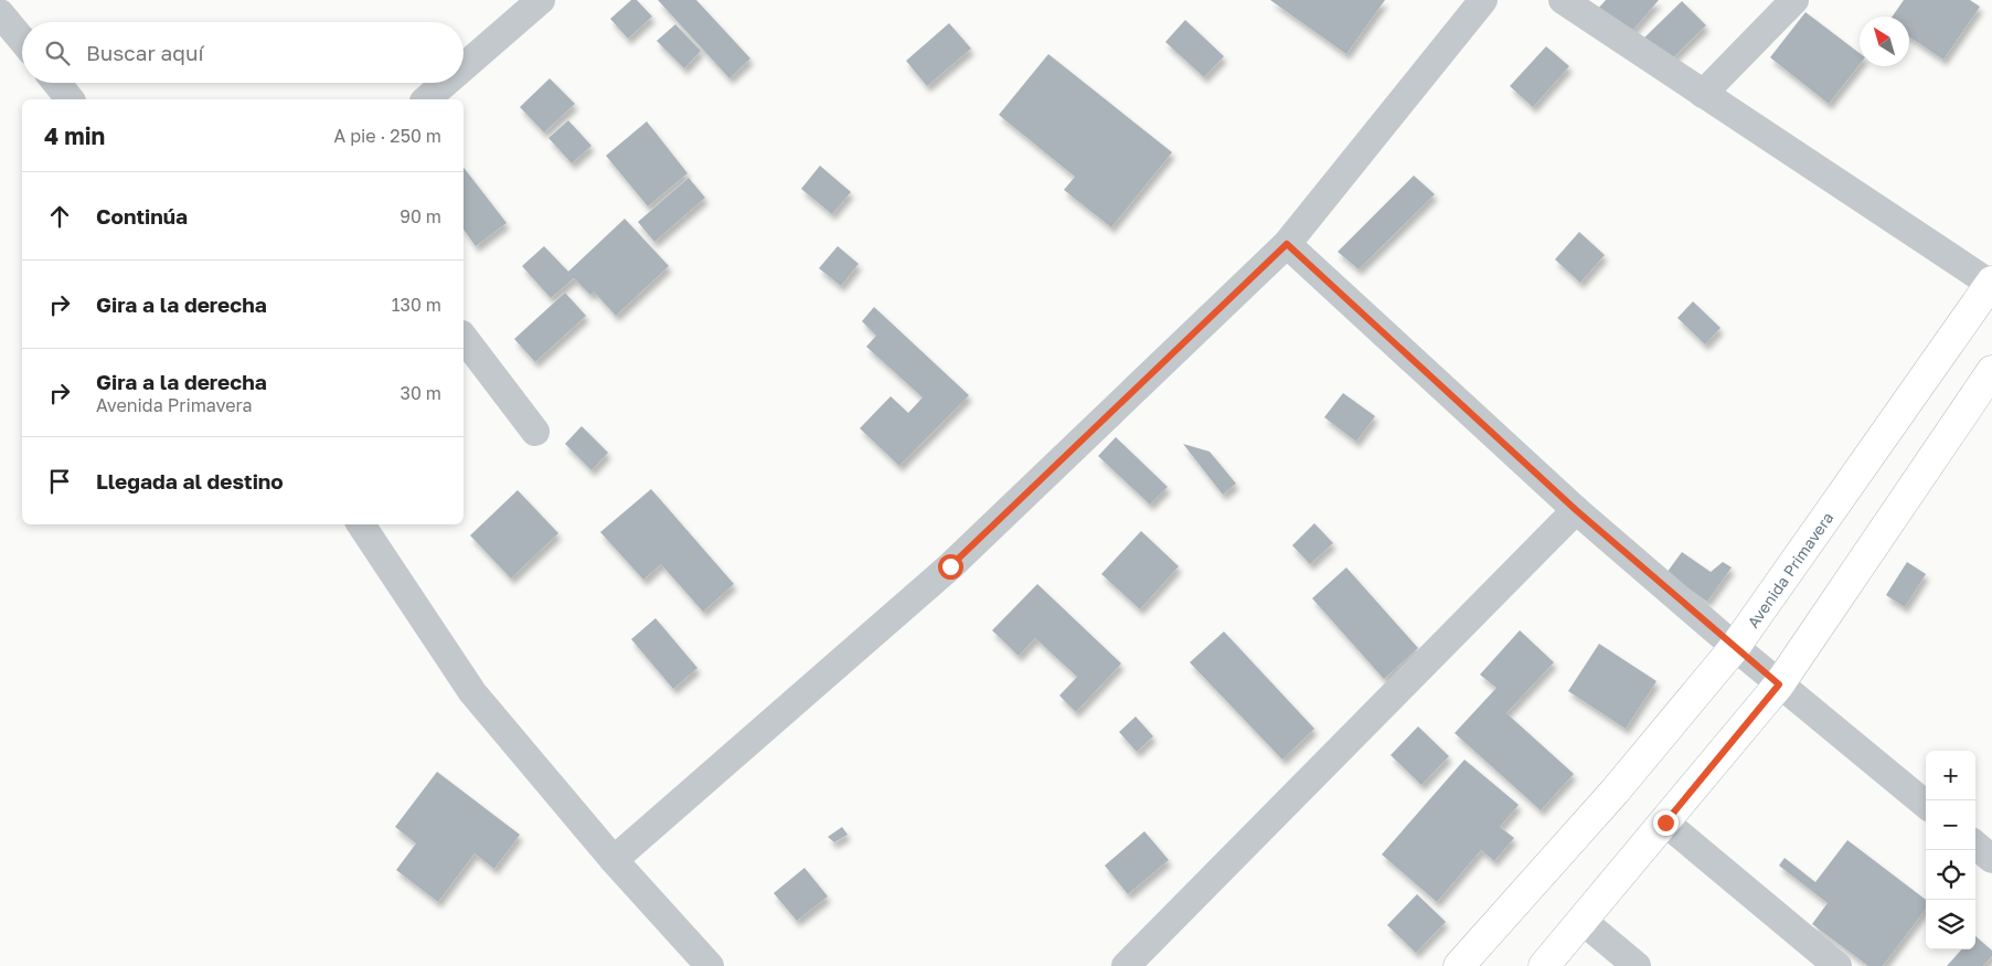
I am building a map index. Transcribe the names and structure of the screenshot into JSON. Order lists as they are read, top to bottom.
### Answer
{
  "streets": {
    "street": ["Avenida Primavera"]
  },
  "north": "top left",
  "page": {
    "search": "Buscar aquí",
    "heading": ["4 min", "A pie · 250 m"],
    "list": [
      ["Continúa", "90 m"],
      ["Gira a la derecha", "130 m"],
      ["Gira a la derecha", "Avenida Primavera", "30 m"],
      "Llegada al destino"
    ],
    "map_buttons": ["+", "−"]
  }
}
